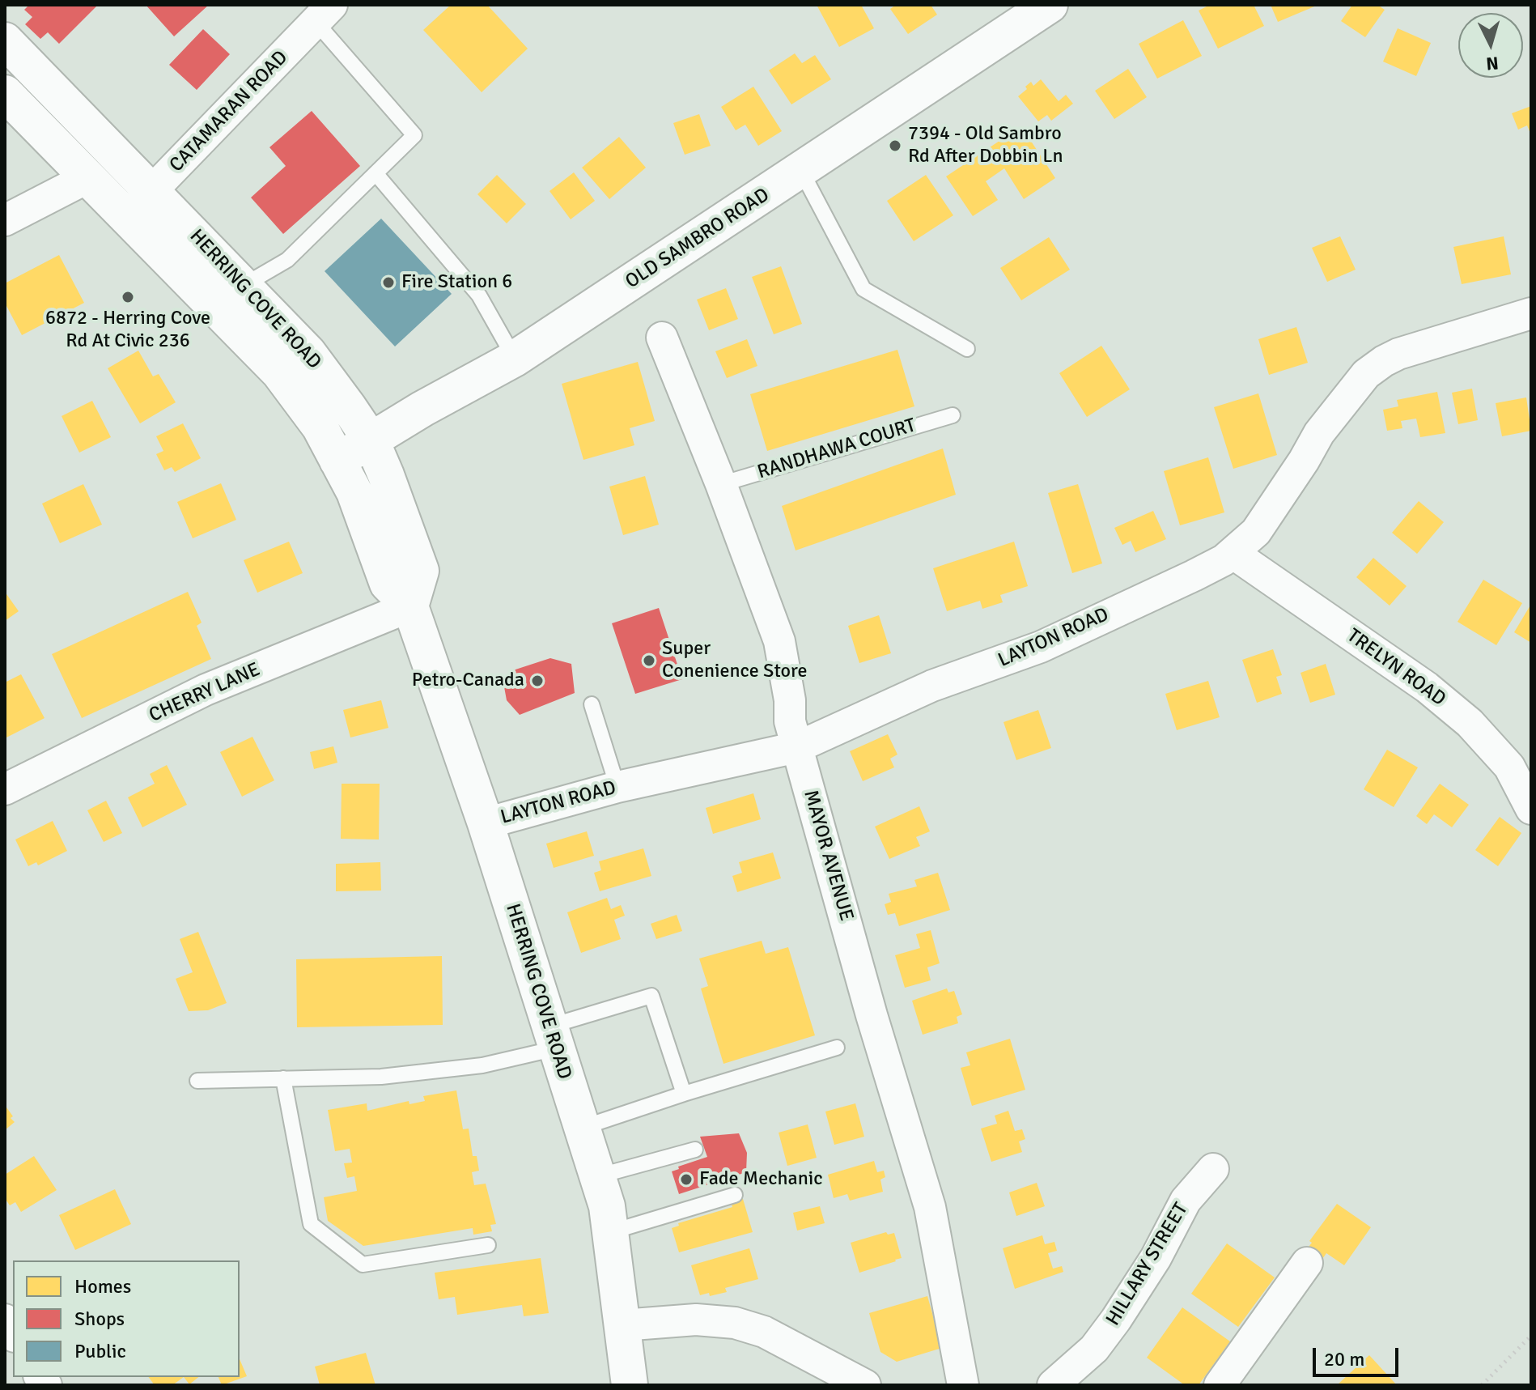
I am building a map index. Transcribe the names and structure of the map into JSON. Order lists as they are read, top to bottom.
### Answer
{
  "streets": {
    "main road": ["OLD SAMBRO ROAD", "HERRING COVE ROAD"],
    "street": [
      "CATAMARAN ROAD",
      "LAYTON ROAD",
      "TRELYN ROAD",
      "CHERRY LANE",
      "MAYOR AVENUE",
      "HILLARY STREET"
    ],
    "lane": ["RANDHAWA COURT"]
  },
  "crossings": [
    ["CATAMARAN ROAD", "HERRING COVE ROAD"],
    ["OLD SAMBRO ROAD", "HERRING COVE ROAD"],
    ["HERRING COVE ROAD", "LAYTON ROAD"],
    ["HERRING COVE ROAD", "CHERRY LANE"],
    ["RANDHAWA COURT", "MAYOR AVENUE"],
    ["LAYTON ROAD", "TRELYN ROAD"],
    ["LAYTON ROAD", "MAYOR AVENUE"]
  ],
  "places": [
    "7394 - Old Sambro Rd After Dobbin Ln",
    "Fire Station 6",
    "6872 - Herring Cove Rd At Civic 236",
    "Super Conenience Store",
    "Petro-Canada",
    "Fade Mechanic"
  ],
  "legend": ["Homes", "Shops", "Public"],
  "scale_bar": "20 m",
  "north": "bottom"
}
